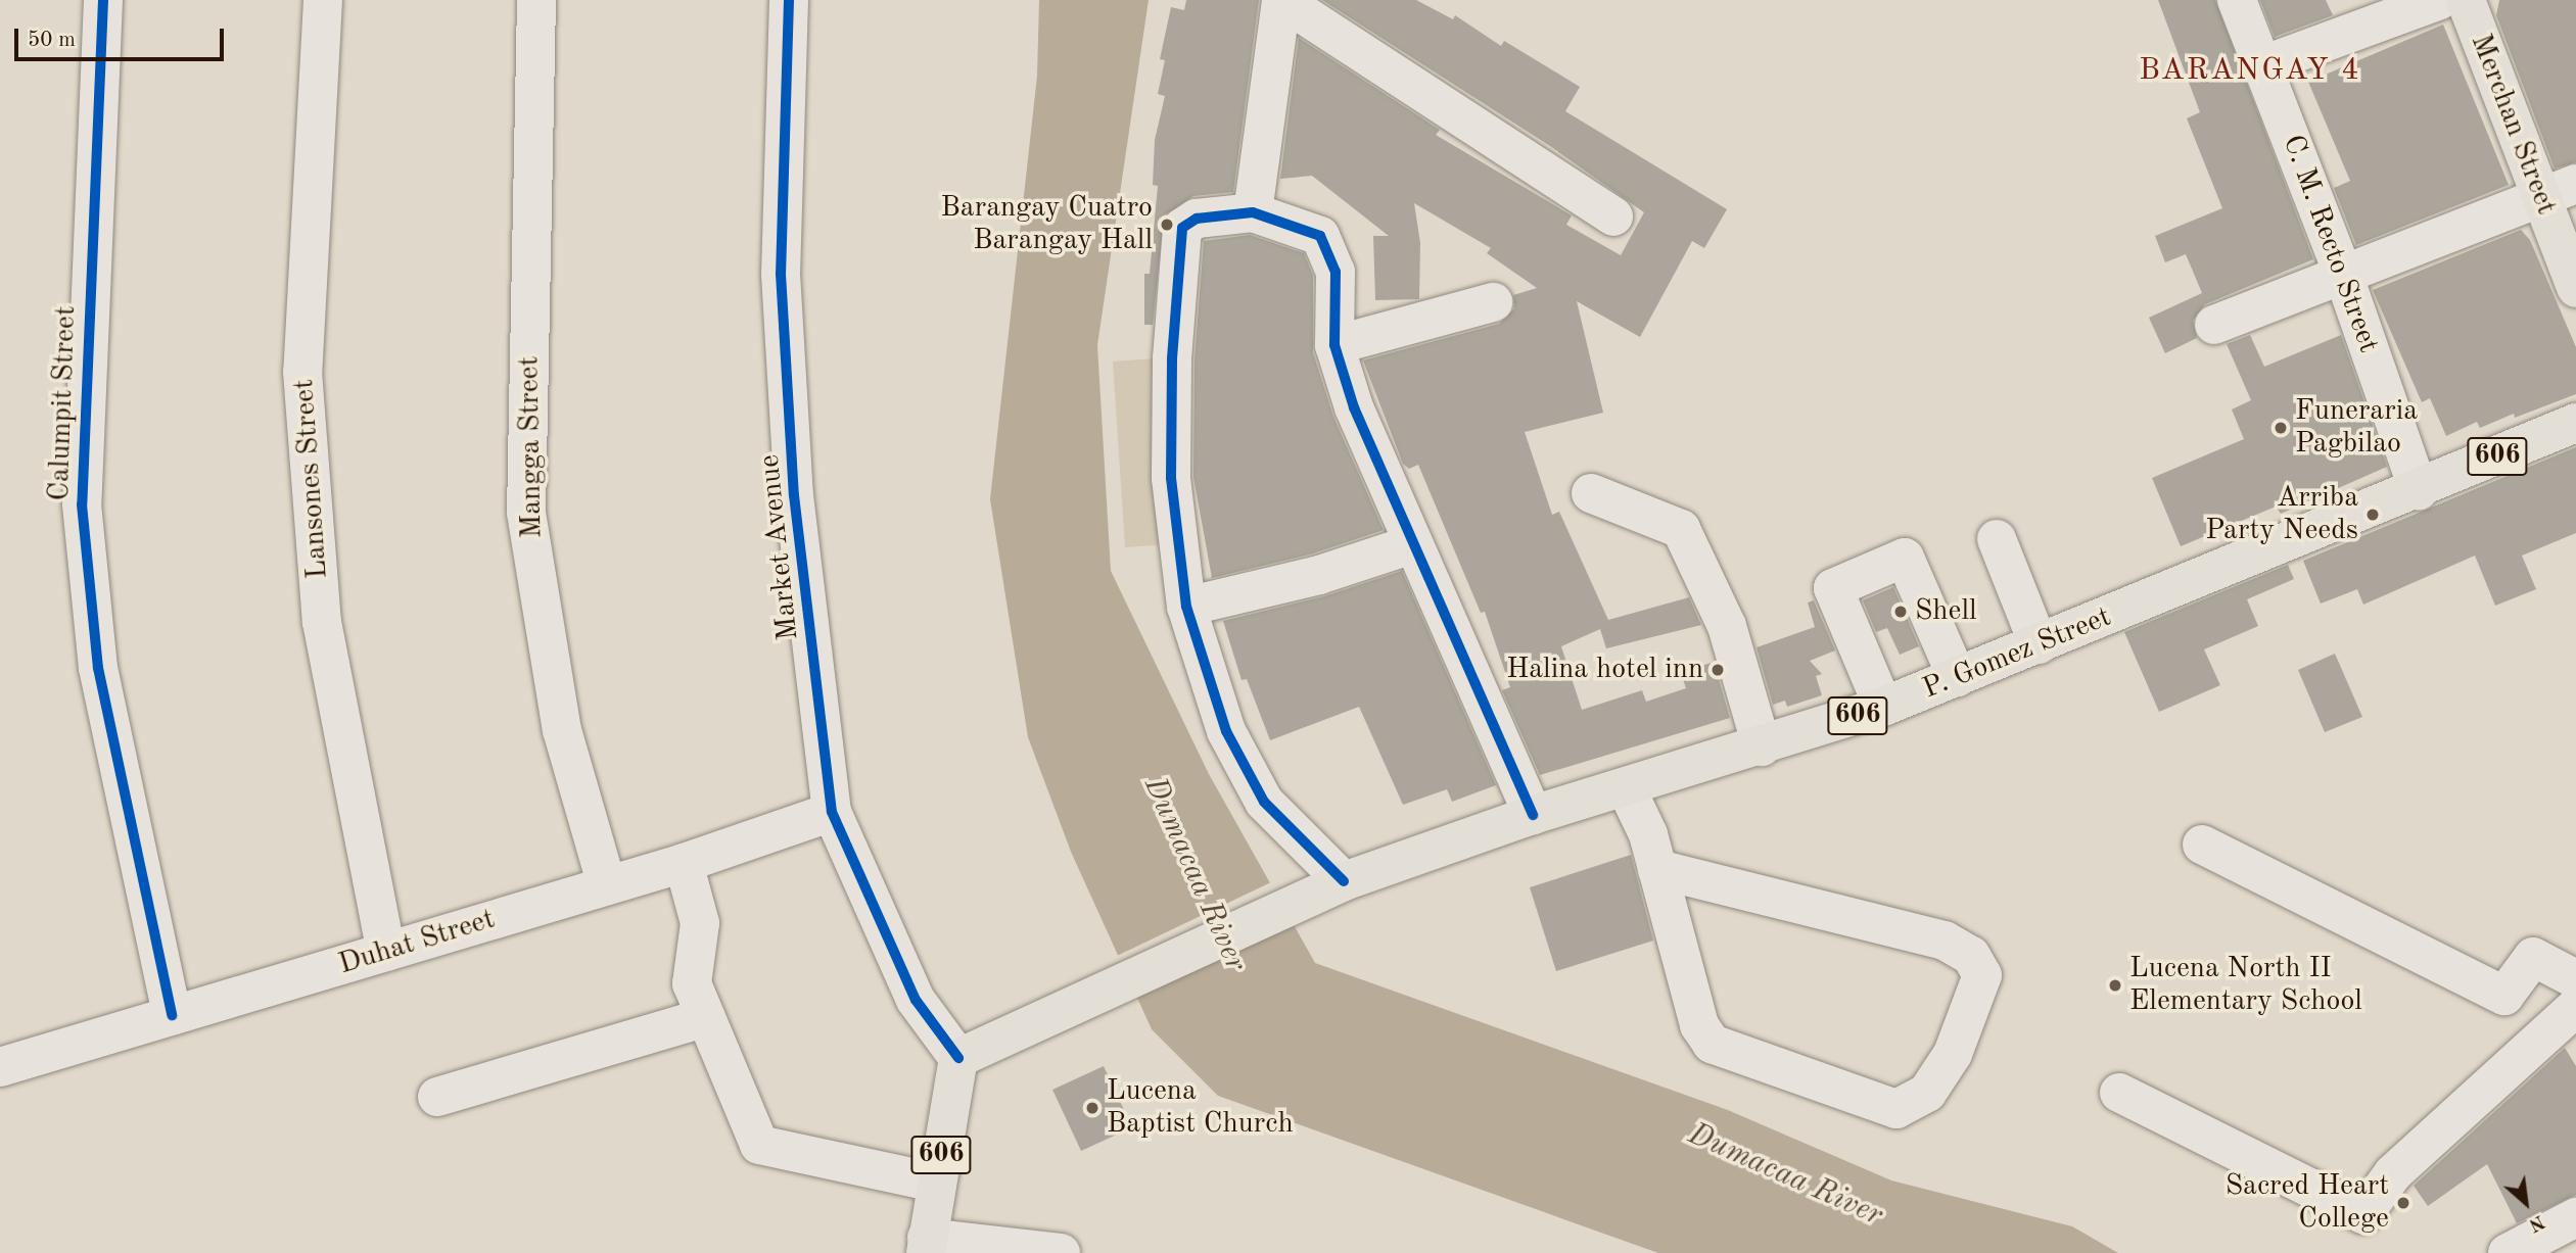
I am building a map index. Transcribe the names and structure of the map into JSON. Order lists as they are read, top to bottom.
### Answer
{
  "streets": {
    "main road": ["Merchan Street", "606", "P. Gomez Street"],
    "street": [
      "C. M. Recto Street",
      "Calumpit Street",
      "Mangga Street",
      "Lansones Street",
      "Market Avenue",
      "Duhat Street"
    ]
  },
  "crossings": [
    ["C. M. Recto Street", "P. Gomez Street"],
    ["Calumpit Street", "Duhat Street"],
    ["Mangga Street", "Duhat Street"],
    ["606", "Market Avenue"],
    ["606", "P. Gomez Street"],
    ["Lansones Street", "Duhat Street"],
    ["Market Avenue", "P. Gomez Street"],
    ["Market Avenue", "Duhat Street"]
  ],
  "districts": ["BARANGAY 4"],
  "water": ["Dumacaa River"],
  "places": [
    "Barangay Cuatro Barangay Hall",
    "Funeraria Pagbilao",
    "Arriba Party Needs",
    "Shell",
    "Halina hotel inn",
    "Lucena North II Elementary School",
    "Lucena Baptist Church",
    "Sacred Heart College"
  ],
  "scale_bar": "50 m",
  "north": "bottom right"
}
